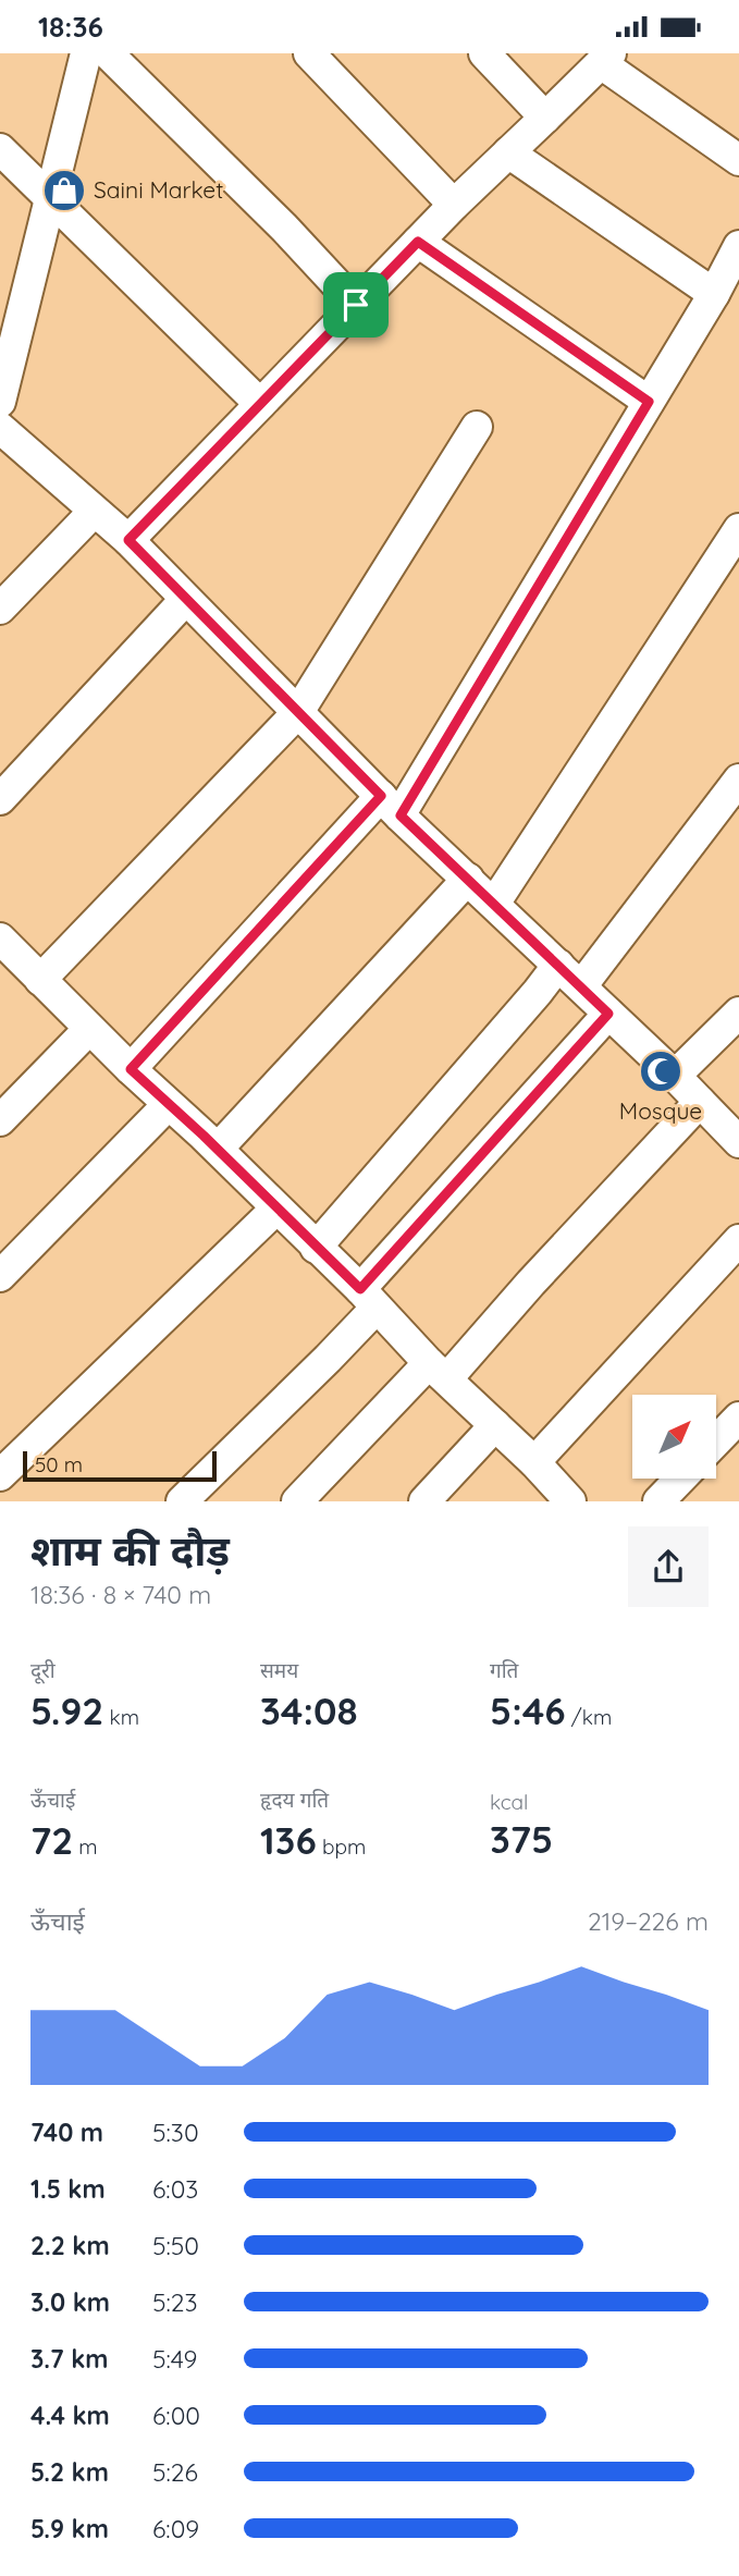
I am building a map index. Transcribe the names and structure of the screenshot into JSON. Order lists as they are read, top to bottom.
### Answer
{
  "places": {
    "shop": ["Saini Market"],
    "mosque": ["Mosque"]
  },
  "scale_bar": "50 m",
  "north": "top right",
  "page": {
    "status": "18:36",
    "scale": "50 m",
    "heading": ["शाम की दौड़", "18:36 · 8 × 740 m"],
    "stats": [
      ["दूरी", "5.92 km"],
      ["समय", "34:08"],
      ["गति", "5:46 /km"],
      ["ऊँचाई", "72 m"],
      ["हृदय गति", "136 bpm"],
      ["kcal", "375"]
    ],
    "chart": ["ऊँचाई", "219–226 m"],
    "list": [
      {
        "name": "740 m",
        "note": "5:30"
      },
      {
        "name": "1.5 km",
        "note": "6:03"
      },
      {
        "name": "2.2 km",
        "note": "5:50"
      },
      {
        "name": "3.0 km",
        "note": "5:23"
      },
      {
        "name": "3.7 km",
        "note": "5:49"
      },
      {
        "name": "4.4 km",
        "note": "6:00"
      },
      {
        "name": "5.2 km",
        "note": "5:26"
      },
      {
        "name": "5.9 km",
        "note": "6:09"
      }
    ]
  }
}
